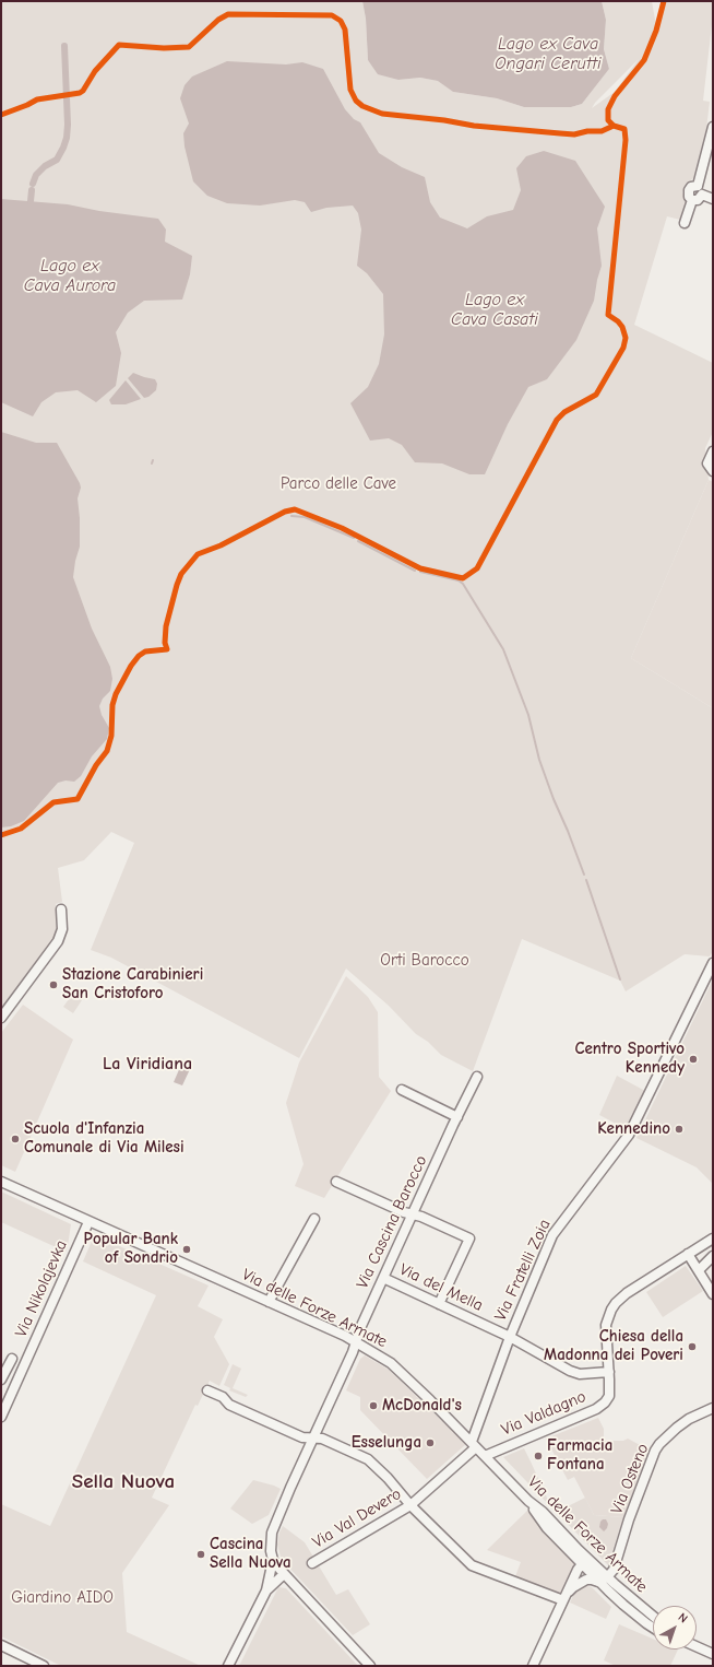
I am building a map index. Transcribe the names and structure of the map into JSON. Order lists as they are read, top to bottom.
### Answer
{
  "streets": {
    "street": [
      "Via Cascina Barocco",
      "Via Fratelli Zoia",
      "Via del Mella",
      "Via Nikolajevka",
      "Via delle Forze Armate",
      "Via Valdagno",
      "Via Osteno",
      "Via Val Devero"
    ]
  },
  "crossings": [
    ["Via Cascina Barocco", "Via del Mella"],
    ["Via Cascina Barocco", "Via delle Forze Armate"],
    ["Via Fratelli Zoia", "Via del Mella"],
    ["Via Fratelli Zoia", "Via delle Forze Armate"],
    ["Via Fratelli Zoia", "Via Val Devero"],
    ["Via del Mella", "Via Valdagno"],
    ["Via Nikolajevka", "Via delle Forze Armate"],
    ["Via delle Forze Armate", "Via Valdagno"],
    ["Via delle Forze Armate", "Via Osteno"],
    ["Via delle Forze Armate", "Via Val Devero"]
  ],
  "districts": ["La Viridiana", "Sella Nuova"],
  "water": ["Lago ex Cava Ongari Cerutti", "Lago ex Cava Aurora", "Lago ex Cava Casati"],
  "parks": ["Parco delle Cave", "Orti Barocco", "Giardino AIDO"],
  "places": [
    "Stazione Carabinieri San Cristoforo",
    "Centro Sportivo Kennedy",
    "Kennedino",
    "Scuola d'Infanzia Comunale di Via Milesi",
    "Popular Bank of Sondrio",
    "Chiesa della Madonna dei Poveri",
    "McDonald's",
    "Esselunga",
    "Farmacia Fontana",
    "Cascina Sella Nuova"
  ],
  "north": "top right"
}
